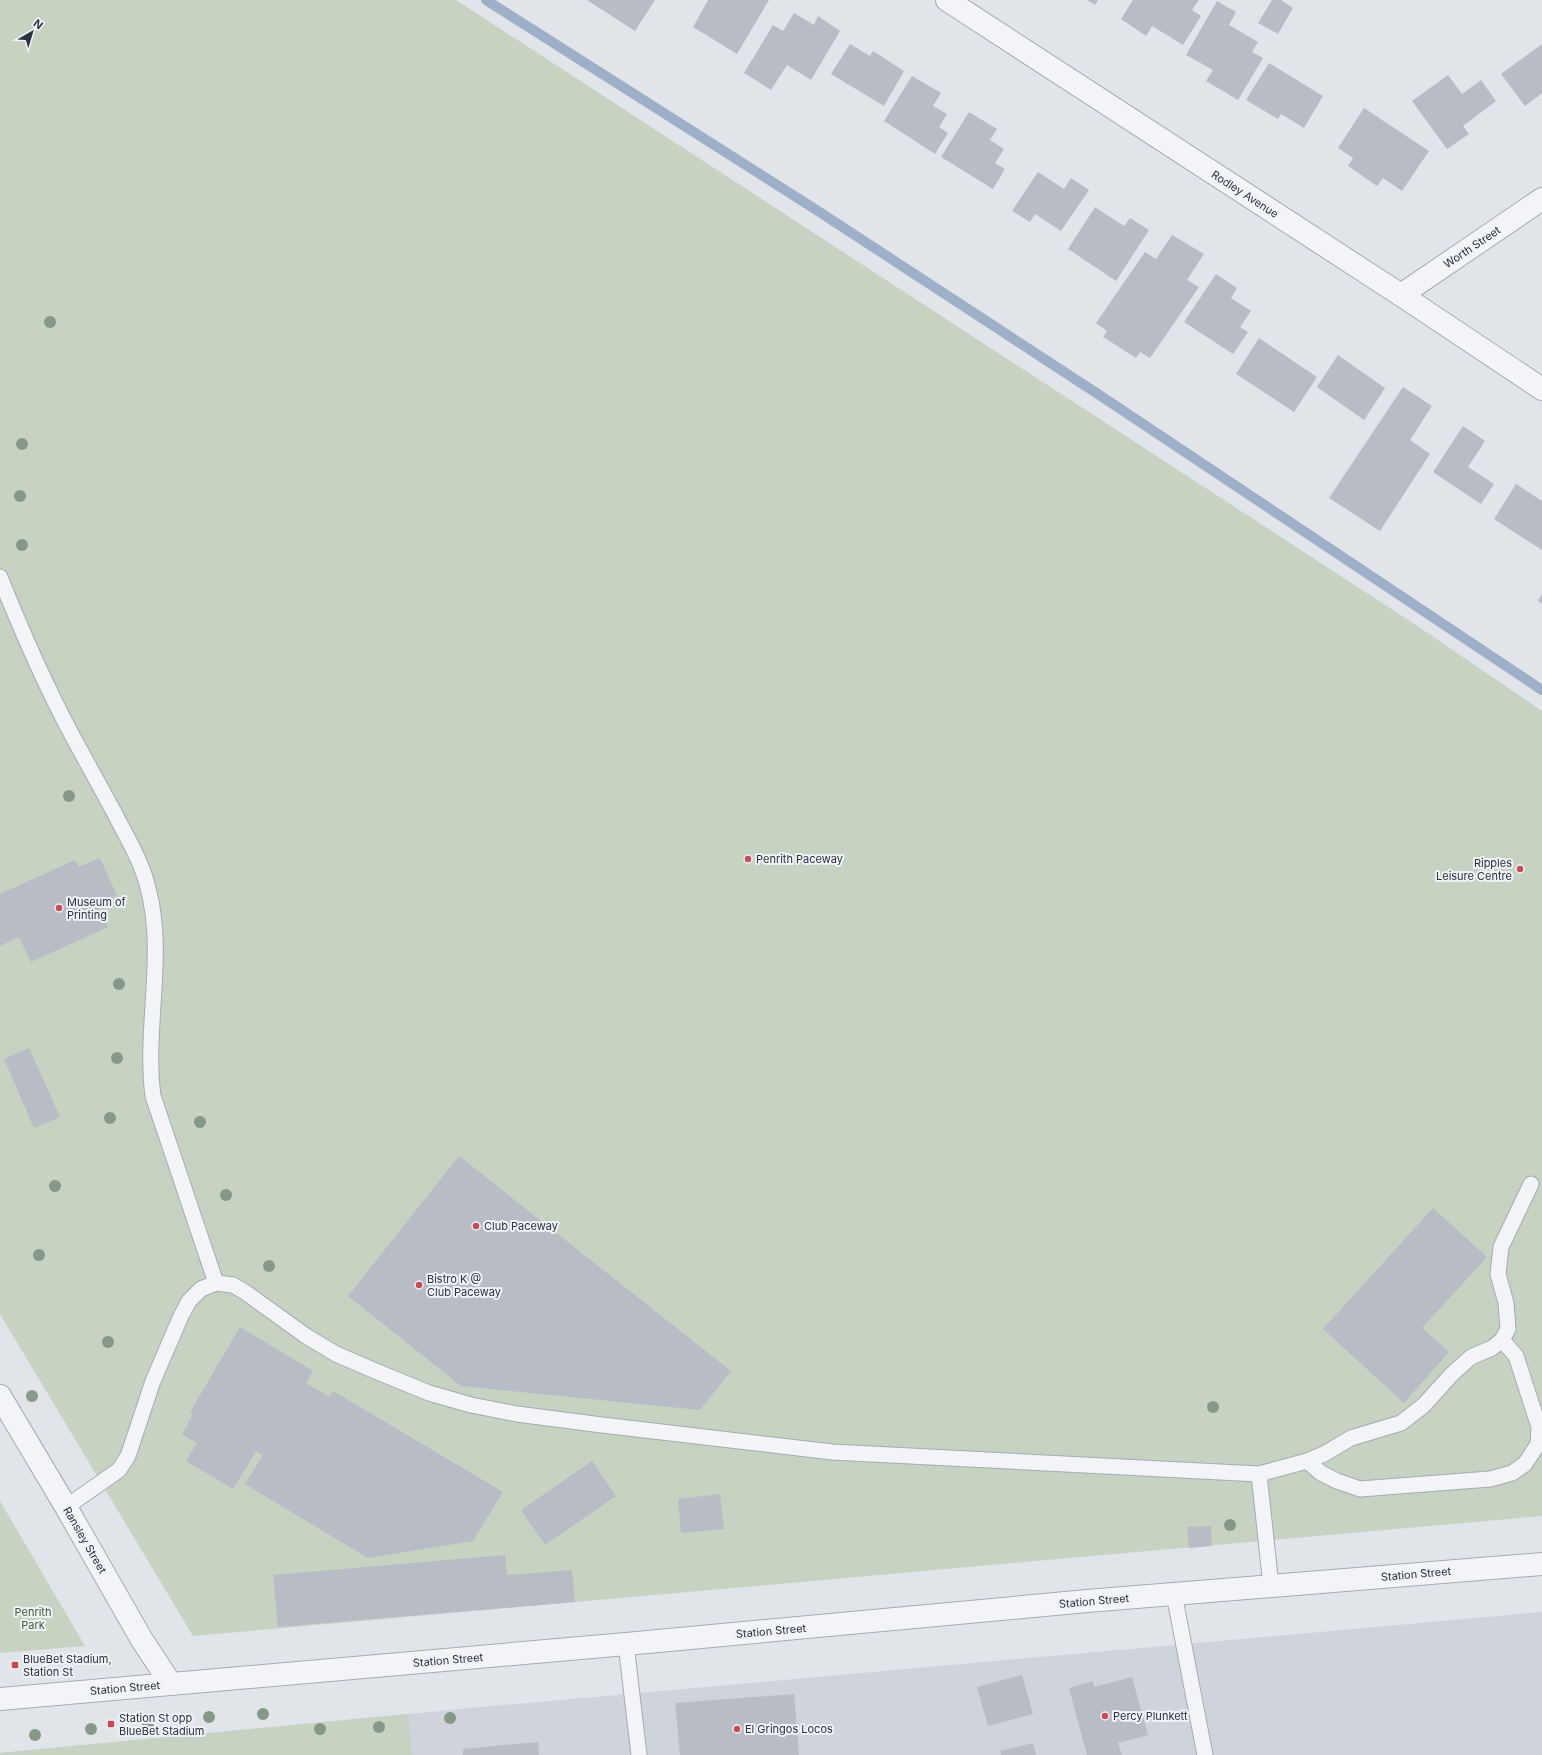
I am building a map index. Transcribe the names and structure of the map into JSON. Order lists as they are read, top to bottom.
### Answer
{
  "streets": {
    "street": [
      "Rodley Avenue",
      "Worth Street",
      "Ransley Street",
      "Station Street"
    ]
  },
  "crossings": [
    ["Rodley Avenue", "Worth Street"],
    ["Ransley Street", "Station Street"]
  ],
  "parks": ["Penrith Park"],
  "places": {
    "other": [
      "Penrith Paceway",
      "Ripples Leisure Centre",
      "Museum of Printing",
      "Club Paceway",
      "Bistro K @ Club Paceway",
      "Percy Plunkett",
      "El Gringos Locos"
    ],
    "transit": ["BlueBet Stadium, Station St", "Station St opp BlueBet Stadium"]
  },
  "north": "top right"
}
